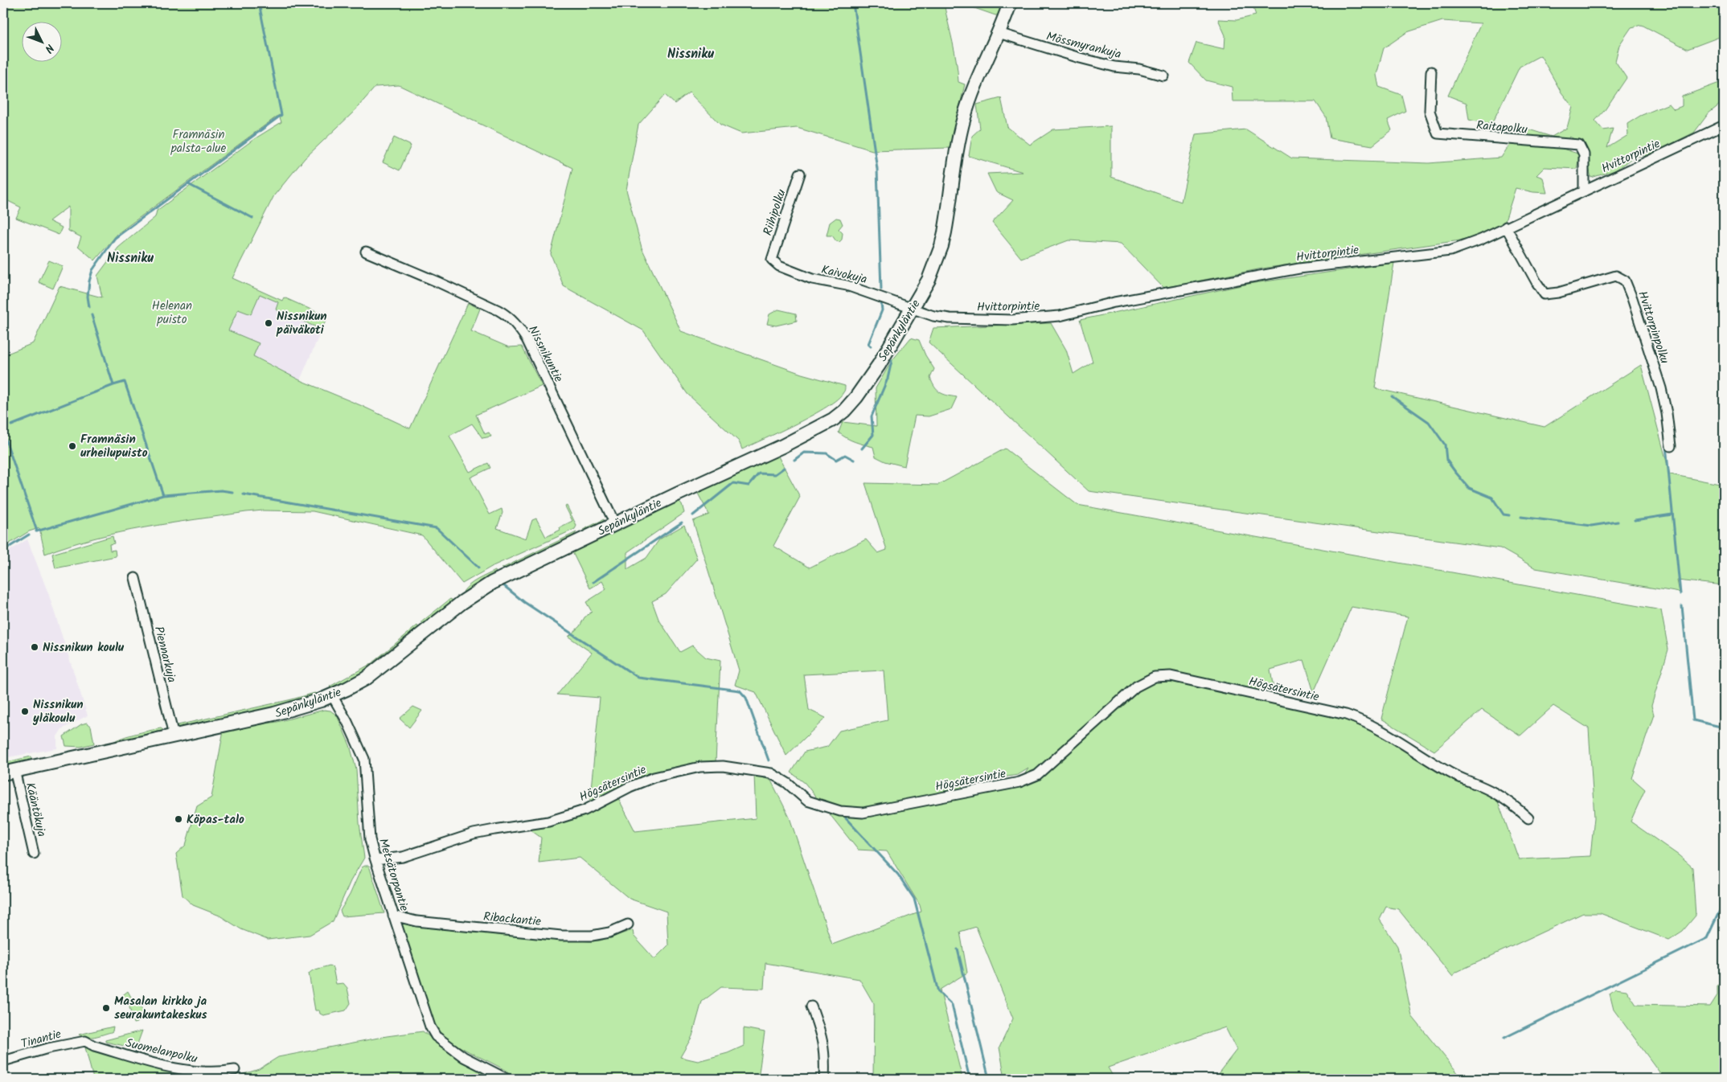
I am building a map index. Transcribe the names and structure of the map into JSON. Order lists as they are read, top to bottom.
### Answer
{
  "streets": {
    "street": [
      "Mössmyrankuja",
      "Raitapolku",
      "Hvittorpintie",
      "Riihipolku",
      "Kaivokuja",
      "Hvittorpinpolku",
      "Sepänkyläntie",
      "Nissnikuntie",
      "Piennarkuja",
      "Högsätersintie",
      "Kääntökuja",
      "Metsätorpantie",
      "Ribackantie",
      "Tinantie",
      "Suomelanpolku"
    ]
  },
  "crossings": [
    ["Mössmyrankuja", "Sepänkyläntie"],
    ["Raitapolku", "Hvittorpintie"],
    ["Hvittorpintie", "Kaivokuja"],
    ["Hvittorpintie", "Hvittorpinpolku"],
    ["Hvittorpintie", "Sepänkyläntie"],
    ["Riihipolku", "Kaivokuja"],
    ["Kaivokuja", "Sepänkyläntie"],
    ["Sepänkyläntie", "Nissnikuntie"],
    ["Sepänkyläntie", "Piennarkuja"],
    ["Sepänkyläntie", "Kääntökuja"],
    ["Sepänkyläntie", "Metsätorpantie"],
    ["Högsätersintie", "Metsätorpantie"],
    ["Metsätorpantie", "Ribackantie"],
    ["Tinantie", "Suomelanpolku"]
  ],
  "districts": ["Nissniku", "Nissniku"],
  "parks": ["Framnäsin palsta-alue", "Helenan puisto"],
  "places": [
    "Nissnikun päiväkoti",
    "Framnäsin urheilupuisto",
    "Nissnikun koulu",
    "Nissnikun yläkoulu",
    "Köpas-talo",
    "Masalan kirkko ja seurakuntakeskus"
  ],
  "north": "bottom right"
}
